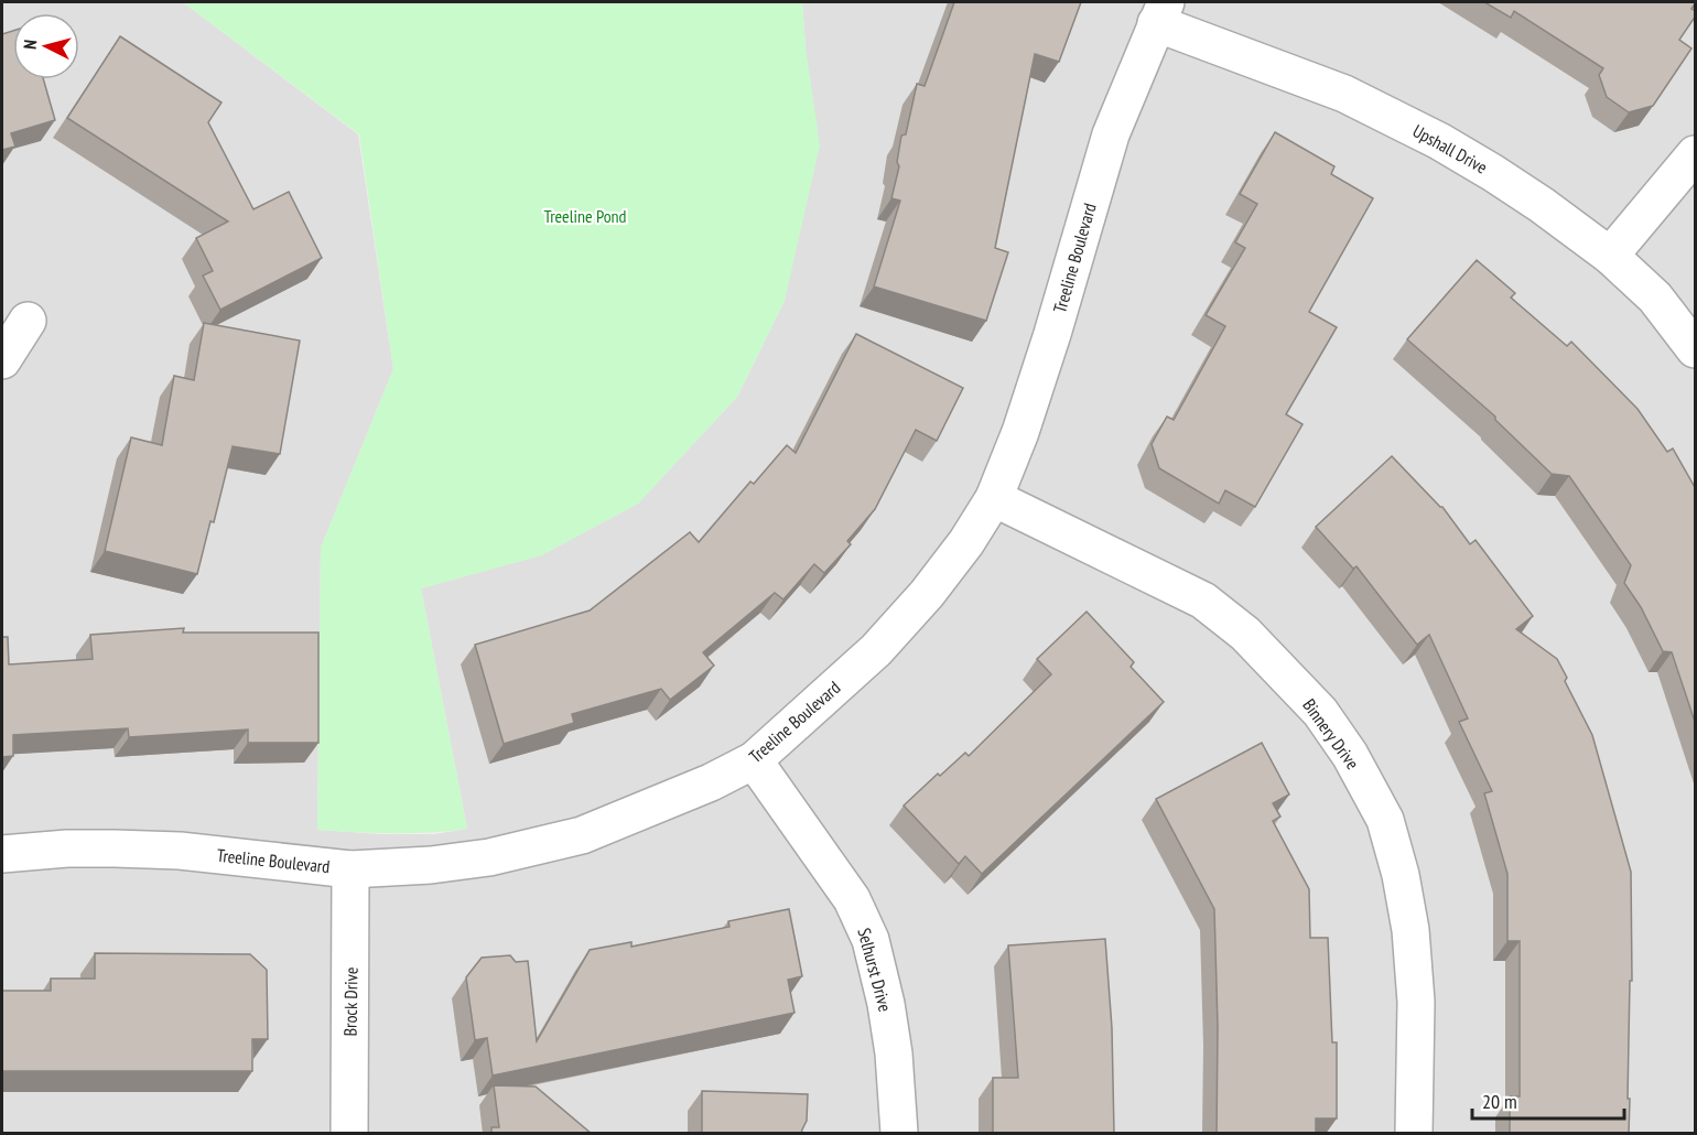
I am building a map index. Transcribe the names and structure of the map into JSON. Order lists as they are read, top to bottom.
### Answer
{
  "streets": {
    "street": [
      "Upshall Drive",
      "Treeline Boulevard",
      "Binnery Drive",
      "Selhurst Drive",
      "Brock Drive"
    ]
  },
  "crossings": [
    ["Upshall Drive", "Treeline Boulevard"],
    ["Treeline Boulevard", "Binnery Drive"],
    ["Treeline Boulevard", "Selhurst Drive"],
    ["Treeline Boulevard", "Brock Drive"]
  ],
  "parks": ["Treeline Pond"],
  "scale_bar": "20 m",
  "north": "left"
}
